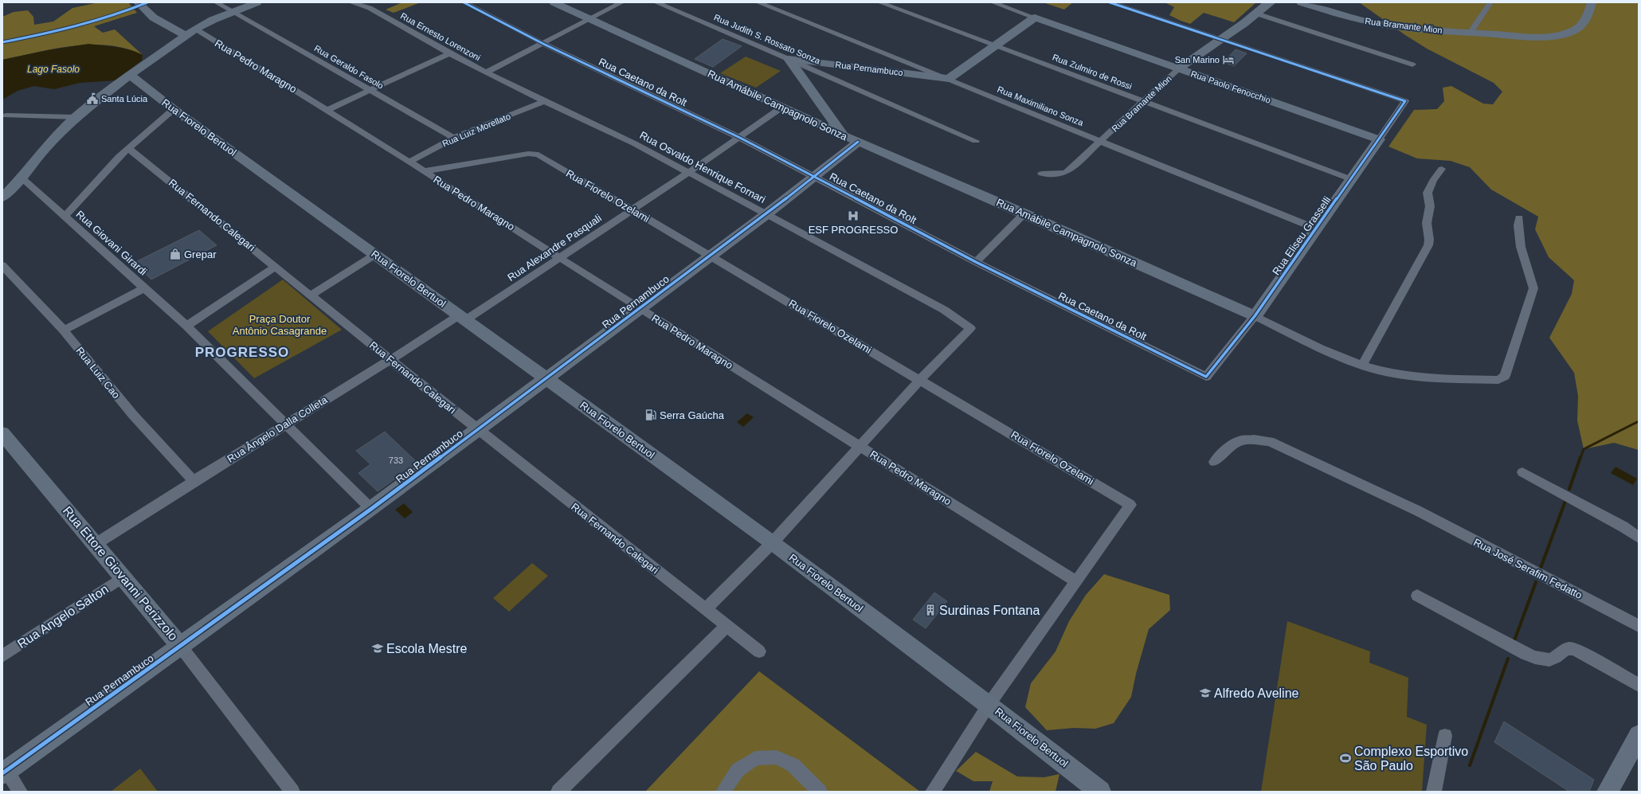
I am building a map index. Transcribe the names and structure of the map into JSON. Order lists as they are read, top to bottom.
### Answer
{
  "streets": {
    "street": [
      "Rua Bramante Mion",
      "Rua Ernesto Lorenzoni",
      "Rua Judith S. Rossato Sonza",
      "Rua Pedro Maragno",
      "Rua Geraldo Fasolo",
      "Rua Pernambuco",
      "Rua Zulmiro de Rossi",
      "Rua Caetano da Rolt",
      "Rua Paolo Fenocchio",
      "Rua Amábile Campagnolo Sonza",
      "Rua Maximiliano Sonza",
      "Rua Fiorelo Bertuol",
      "Rua Luiz Morellato",
      "Rua Osvaldo Henrique Fornari",
      "Rua Fiorelo Ozelami",
      "Rua Fernando Calegari",
      "Rua Eliseu Grasselli",
      "Rua Giovani Girardi",
      "Rua Alexandre Pasquali",
      "Rua Luiz Cao",
      "Rua Ângelo Dalla Colleta",
      "Rua José Serafim Fedatto",
      "Rua Ettore Giovanni Perizzolo",
      "Rua Angelo Salton"
    ]
  },
  "crossings": [
    ["Rua Bramante Mion", "Rua Zulmiro de Rossi"],
    ["Rua Bramante Mion", "Rua Paolo Fenocchio"],
    ["Rua Bramante Mion", "Rua Maximiliano Sonza"],
    ["Rua Bramante Mion", "Rua Eliseu Grasselli"],
    ["Rua Ernesto Lorenzoni", "Rua Osvaldo Henrique Fornari"],
    ["Rua Judith S. Rossato Sonza", "Rua Pernambuco"],
    ["Rua Pedro Maragno", "Rua Pernambuco"],
    ["Rua Pedro Maragno", "Rua Luiz Morellato"],
    ["Rua Pedro Maragno", "Rua Fiorelo Ozelami"],
    ["Rua Pedro Maragno", "Rua Alexandre Pasquali"],
    ["Rua Geraldo Fasolo", "Rua Luiz Morellato"],
    ["Rua Pernambuco", "Rua Caetano da Rolt"],
    ["Rua Pernambuco", "Rua Amábile Campagnolo Sonza"],
    ["Rua Pernambuco", "Rua Maximiliano Sonza"],
    ["Rua Pernambuco", "Rua Fiorelo Bertuol"],
    ["Rua Pernambuco", "Rua Osvaldo Henrique Fornari"],
    ["Rua Pernambuco", "Rua Fiorelo Ozelami"],
    ["Rua Pernambuco", "Rua Fernando Calegari"],
    ["Rua Pernambuco", "Rua Giovani Girardi"],
    ["Rua Pernambuco", "Rua Ettore Giovanni Perizzolo"],
    ["Rua Zulmiro de Rossi", "Rua Eliseu Grasselli"],
    ["Rua Caetano da Rolt", "Rua Eliseu Grasselli"],
    ["Rua Caetano da Rolt", "Rua Alexandre Pasquali"],
    ["Rua Paolo Fenocchio", "Rua Eliseu Grasselli"],
    ["Rua Amábile Campagnolo Sonza", "Rua Eliseu Grasselli"],
    ["Rua Amábile Campagnolo Sonza", "Rua Alexandre Pasquali"],
    ["Rua Maximiliano Sonza", "Rua Eliseu Grasselli"],
    ["Rua Fiorelo Bertuol", "Rua Alexandre Pasquali"],
    ["Rua Fiorelo Bertuol", "Rua Ângelo Dalla Colleta"],
    ["Rua Luiz Morellato", "Rua Osvaldo Henrique Fornari"],
    ["Rua Osvaldo Henrique Fornari", "Rua Fiorelo Ozelami"],
    ["Rua Osvaldo Henrique Fornari", "Rua Alexandre Pasquali"],
    ["Rua Fiorelo Ozelami", "Rua Alexandre Pasquali"],
    ["Rua Fernando Calegari", "Rua Ângelo Dalla Colleta"],
    ["Rua Giovani Girardi", "Rua Ângelo Dalla Colleta"],
    ["Rua Alexandre Pasquali", "Rua Ângelo Dalla Colleta"],
    ["Rua Luiz Cao", "Rua Ângelo Dalla Colleta"],
    ["Rua Ângelo Dalla Colleta", "Rua Ettore Giovanni Perizzolo"],
    ["Rua Ettore Giovanni Perizzolo", "Rua Angelo Salton"]
  ],
  "districts": ["PROGRESSO"],
  "water": ["Lago Fasolo"],
  "parks": ["Praça Doutor Antônio Casagrande"],
  "places": {
    "hotel": ["San Marino"],
    "public building": ["Santa Lúcia"],
    "hospital": ["ESF PROGRESSO"],
    "shop": ["Grepar"],
    "fuel station": ["Serra Gaúcha"],
    "building": ["Surdinas Fontana"],
    "school or university": ["Escola Mestre", "Alfredo Aveline"],
    "sports": ["Complexo Esportivo São Paulo"]
  },
  "house_numbers": ["733"]
}
